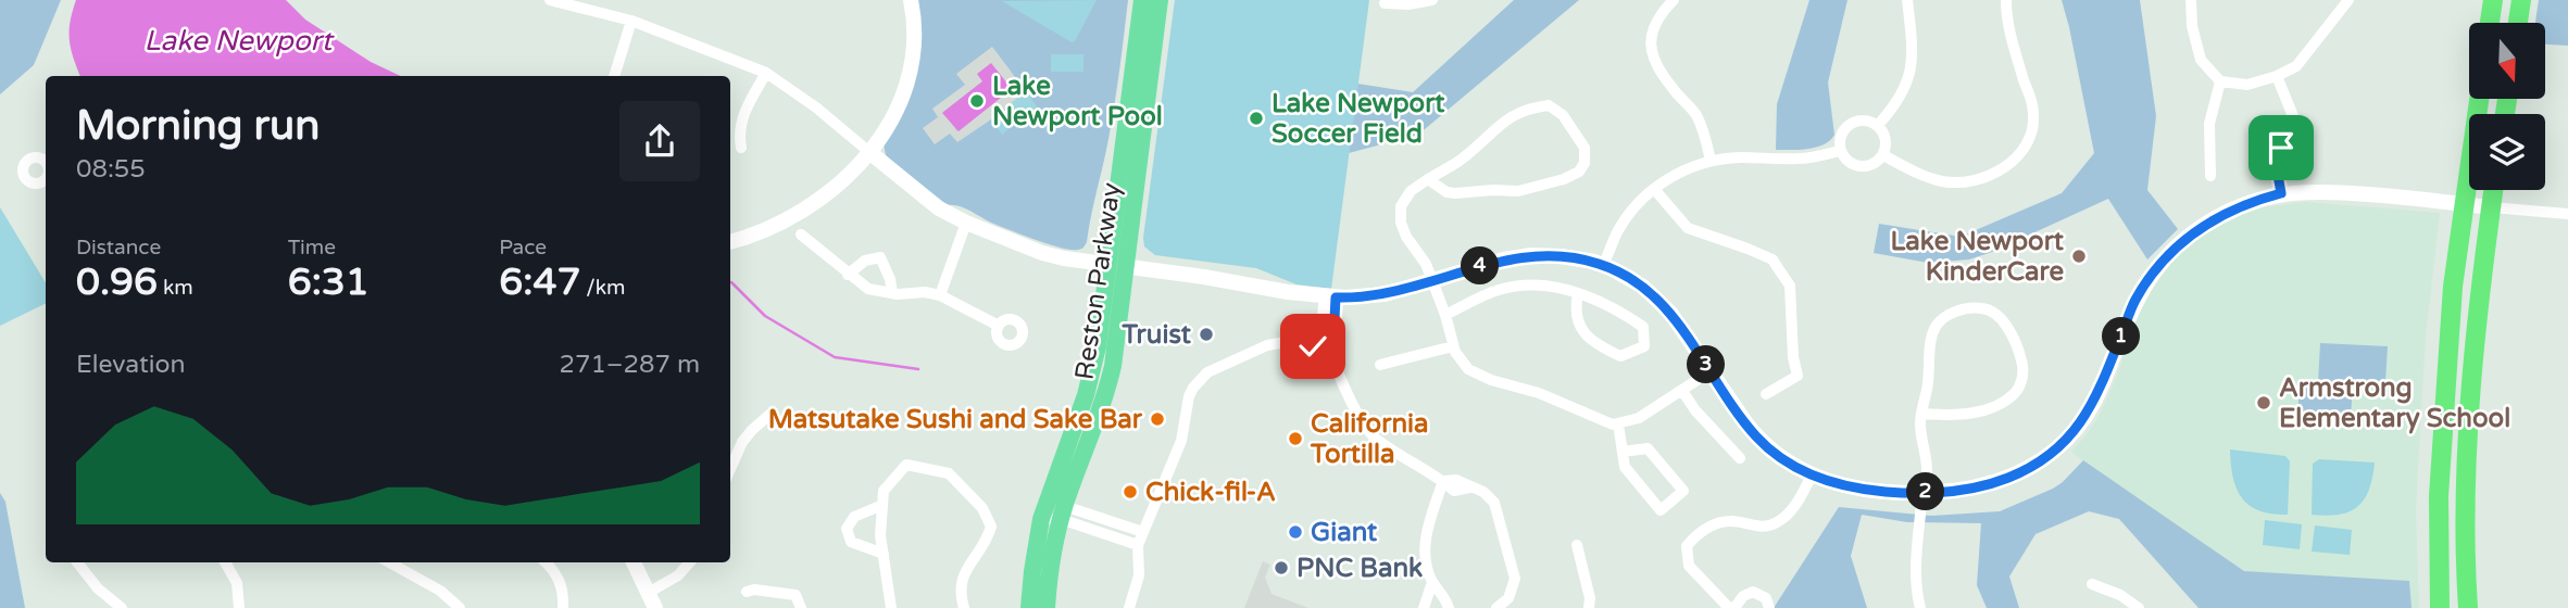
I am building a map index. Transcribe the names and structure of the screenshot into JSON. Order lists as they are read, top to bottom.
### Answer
{
  "streets": {
    "main road": ["Reston Parkway"]
  },
  "water": ["Lake Newport"],
  "places": [
    "Lake Newport Pool",
    "Lake Newport Soccer Field",
    "Lake Newport KinderCare",
    "Truist",
    "Armstrong Elementary School",
    "Matsutake Sushi and Sake Bar",
    "California Tortilla",
    "Chick-fil-A",
    "Giant",
    "PNC Bank"
  ],
  "north": "bottom",
  "page": {
    "heading": ["Morning run", "08:55"],
    "stats": [
      ["Distance", "0.96 km"],
      ["Time", "6:31"],
      ["Pace", "6:47 /km"]
    ],
    "pins": [
      "4",
      "1",
      "3",
      "2"
    ],
    "chart": ["Elevation", "271–287 m"]
  }
}
